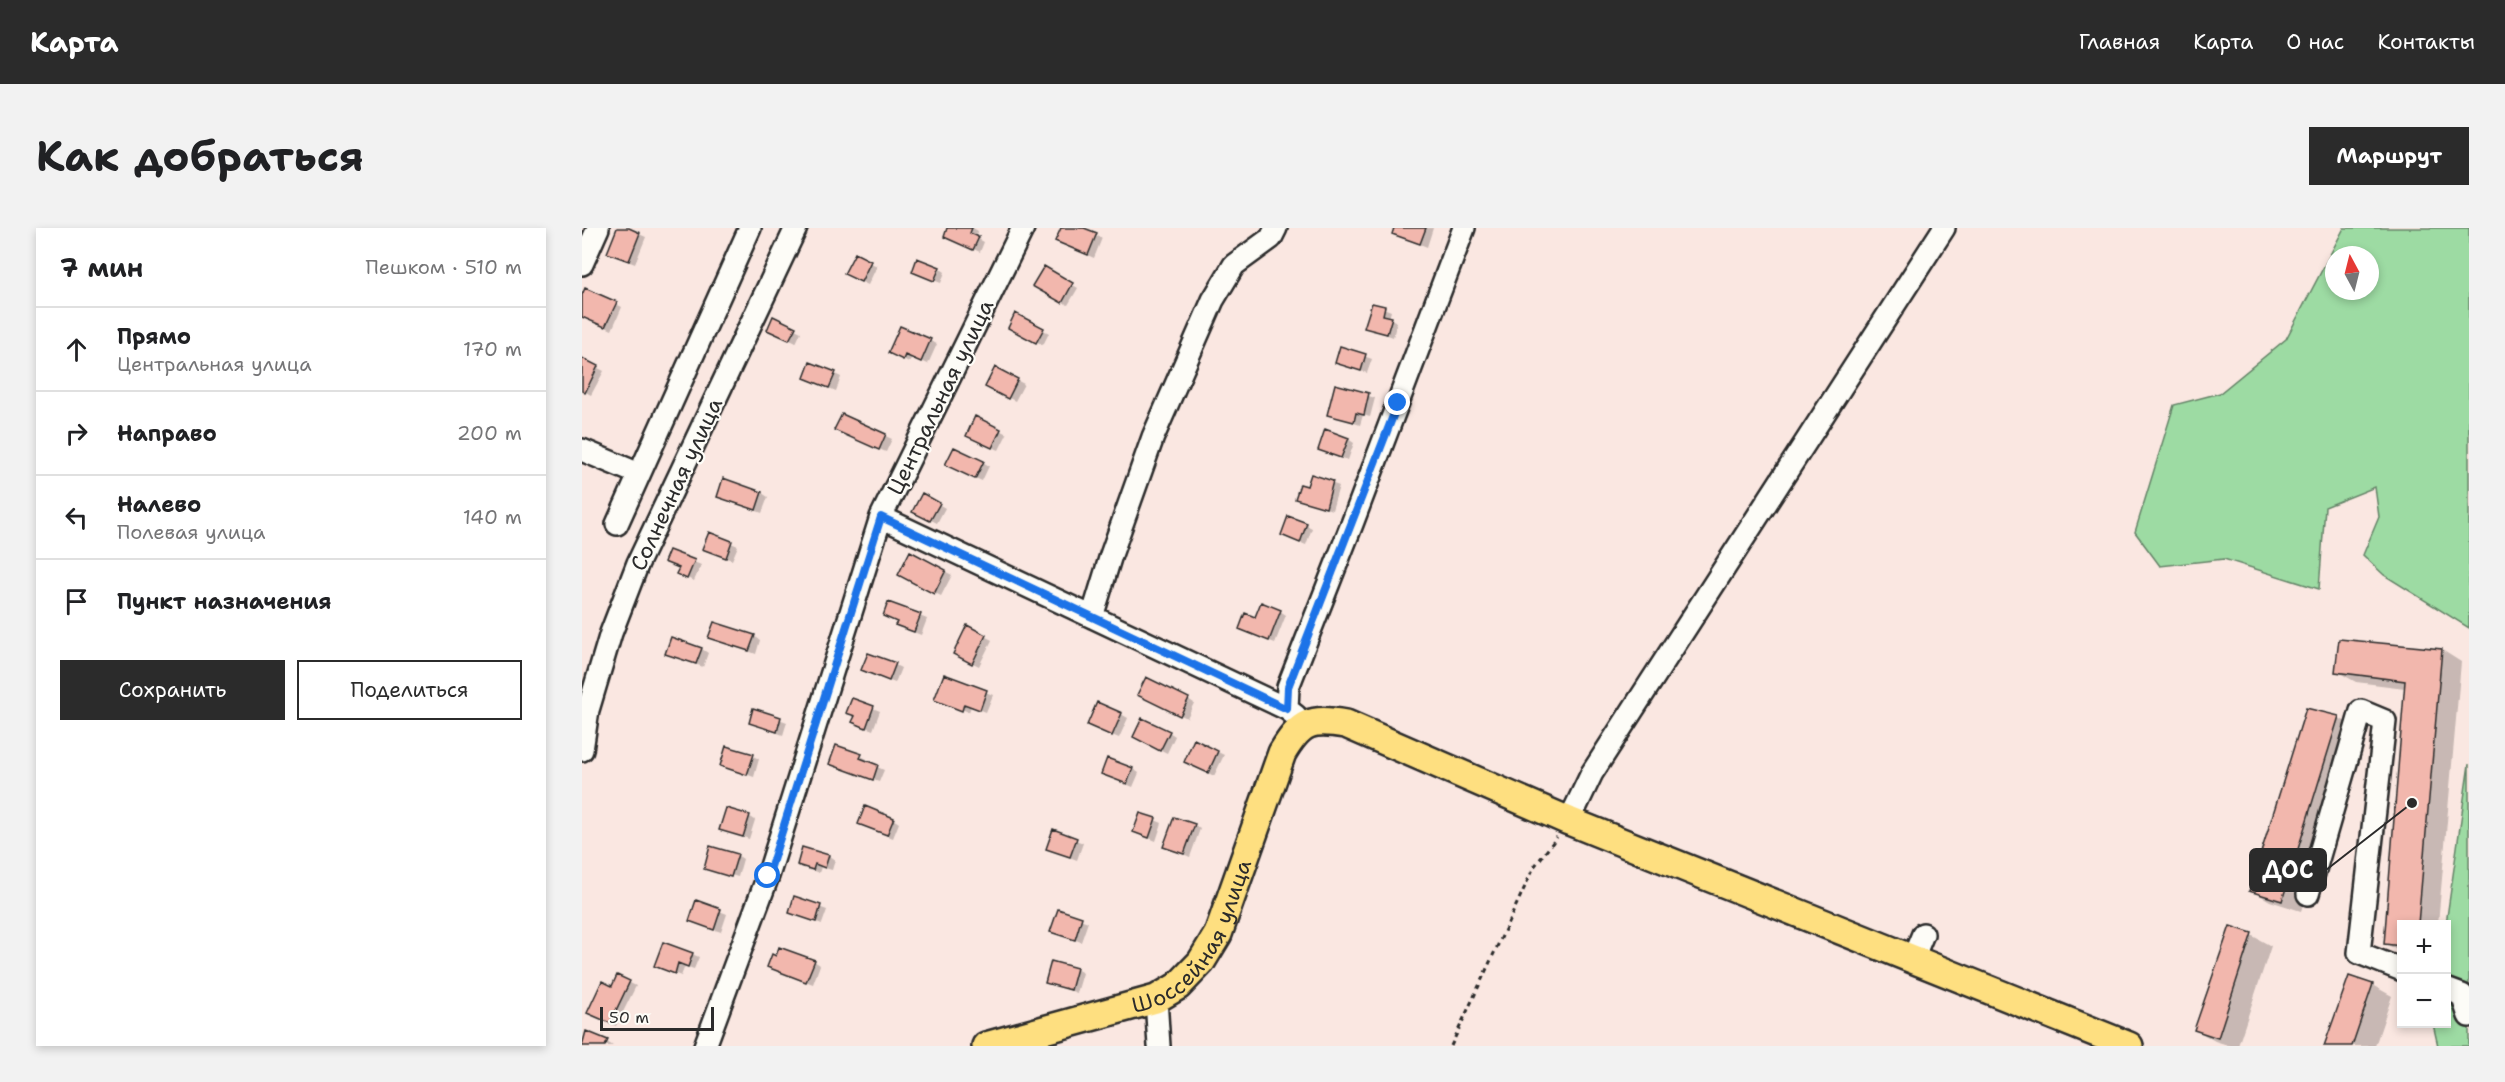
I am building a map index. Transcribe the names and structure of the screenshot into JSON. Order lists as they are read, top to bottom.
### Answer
{
  "streets": {
    "main road": ["Шоссейная улица"],
    "street": ["Центральная улица", "Солнечная улица"]
  },
  "places": ["ДОС"],
  "scale_bar": "50 m",
  "north": "top",
  "page": {
    "header": "Карта",
    "nav": [
      "Главная",
      "Карта",
      "О нас",
      "Контакты"
    ],
    "buttons": [
      "Маршрут",
      ["Сохранить", "Поделиться"]
    ],
    "title": "Как добраться",
    "heading": ["7 мин", "Пешком · 510 m"],
    "list": [
      ["Прямо", "Центральная улица", "170 m"],
      ["Направо", "200 m"],
      ["Налево", "Полевая улица", "140 m"],
      "Пункт назначения"
    ],
    "map_buttons": ["+", "−"],
    "scale": "50 m"
  }
}
